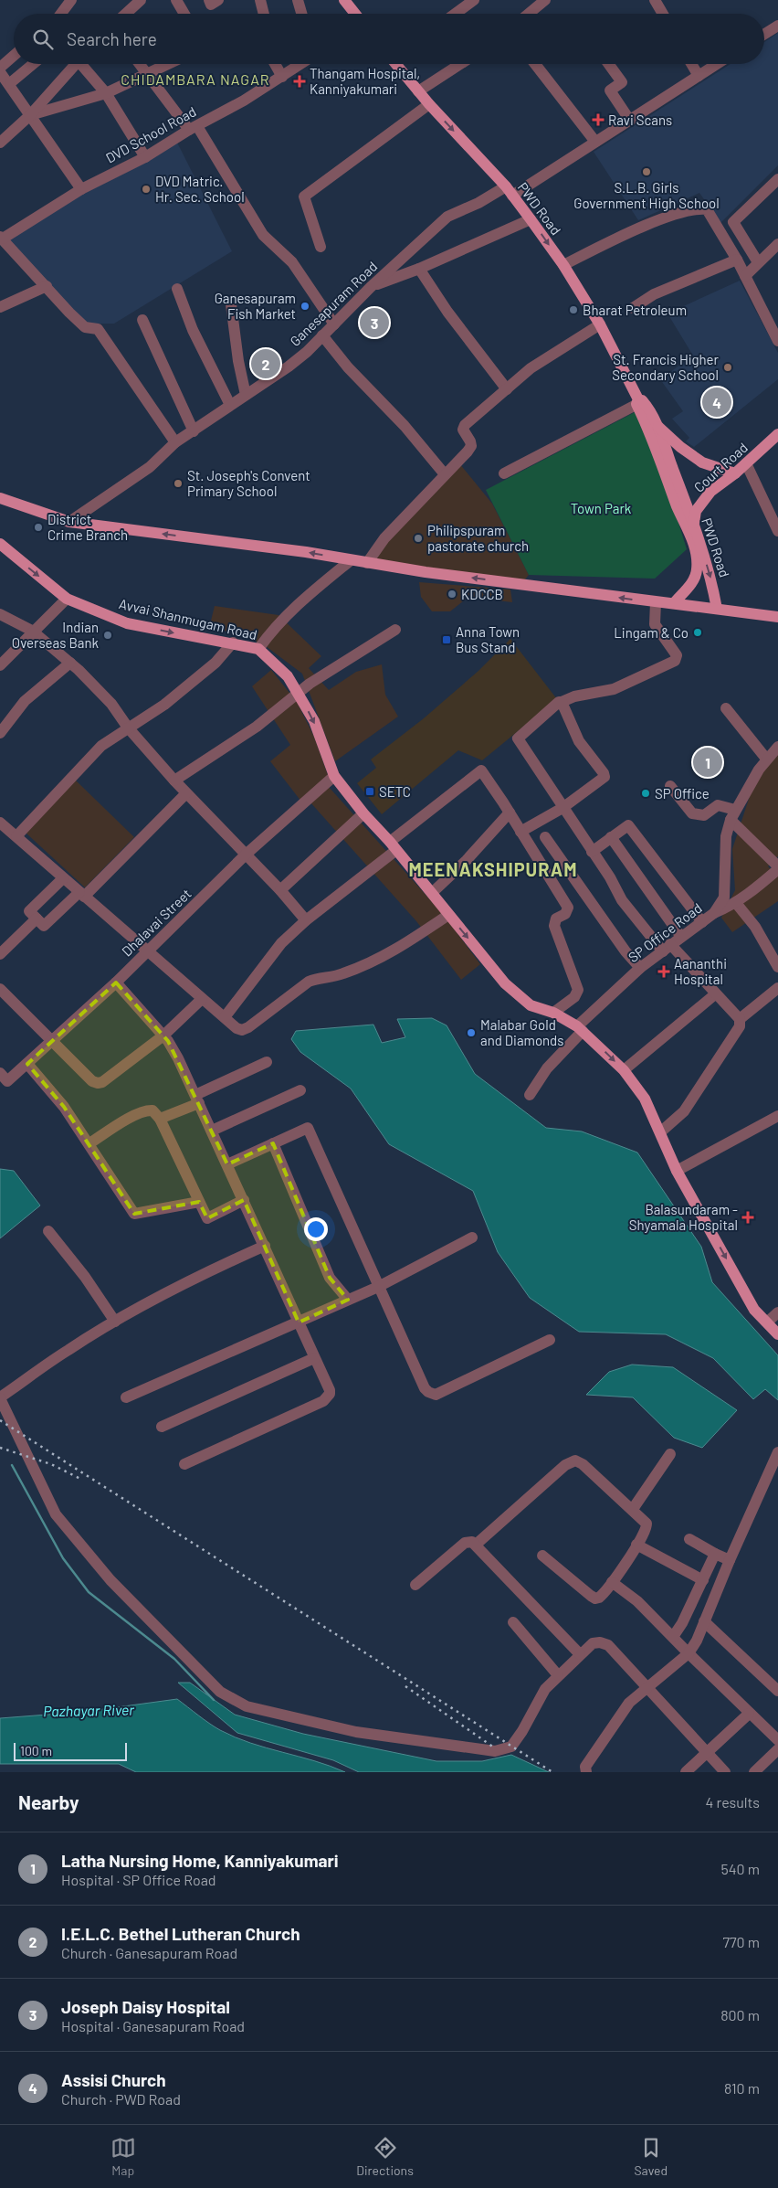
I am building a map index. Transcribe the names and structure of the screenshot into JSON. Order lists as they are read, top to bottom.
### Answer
{
  "streets": {
    "main road": ["PWD Road", "Court Road", "Avvai Shanmugam Road"],
    "street": [
      "DVD School Road",
      "Ganesapuram Road",
      "Dhalavai Street",
      "SP Office Road"
    ]
  },
  "crossings": [
    ["PWD Road", "Ganesapuram Road"],
    ["PWD Road", "Court Road"],
    ["Avvai Shanmugam Road", "Dhalavai Street"],
    ["Avvai Shanmugam Road", "SP Office Road"]
  ],
  "one_way": ["Avvai Shanmugam Road"],
  "districts": ["CHIDAMBARA NAGAR", "MEENAKSHIPURAM"],
  "water": ["Pazhayar River"],
  "parks": ["Town Park"],
  "places": {
    "health": [
      "Thangam Hospital, Kanniyakumari",
      "Ravi Scans",
      "Aananthi Hospital",
      "Balasundaram - Shyamala Hospital"
    ],
    "other": [
      "S.L.B. Girls Government High School",
      "DVD Matric. Hr. Sec. School",
      "Ganesapuram Fish Market",
      "Bharat Petroleum",
      "St. Francis Higher Secondary School",
      "St. Joseph's Convent Primary School",
      "District Crime Branch",
      "Philipspuram pastorate church",
      "KDCCB",
      "Lingam & Co",
      "Indian Overseas Bank",
      "SP Office",
      "Malabar Gold and Diamonds"
    ],
    "transit": ["Anna Town Bus Stand", "SETC"]
  },
  "scale_bar": "100 m",
  "page": {
    "search": "Search here",
    "pins": [
      "3",
      "2",
      "4",
      "1"
    ],
    "scale": "100 m",
    "heading": ["Nearby", "4 results"],
    "list": [
      {
        "mark": "1",
        "name": "Latha Nursing Home, Kanniyakumari",
        "note": "Hospital · SP Office Road",
        "value": "540 m"
      },
      {
        "mark": "2",
        "name": "I.E.L.C. Bethel Lutheran Church",
        "note": "Church · Ganesapuram Road",
        "value": "770 m"
      },
      {
        "mark": "3",
        "name": "Joseph Daisy Hospital",
        "note": "Hospital · Ganesapuram Road",
        "value": "800 m"
      },
      {
        "mark": "4",
        "name": "Assisi Church",
        "note": "Church · PWD Road",
        "value": "810 m"
      }
    ],
    "nav": ["Map", "Directions", "Saved"]
  }
}
